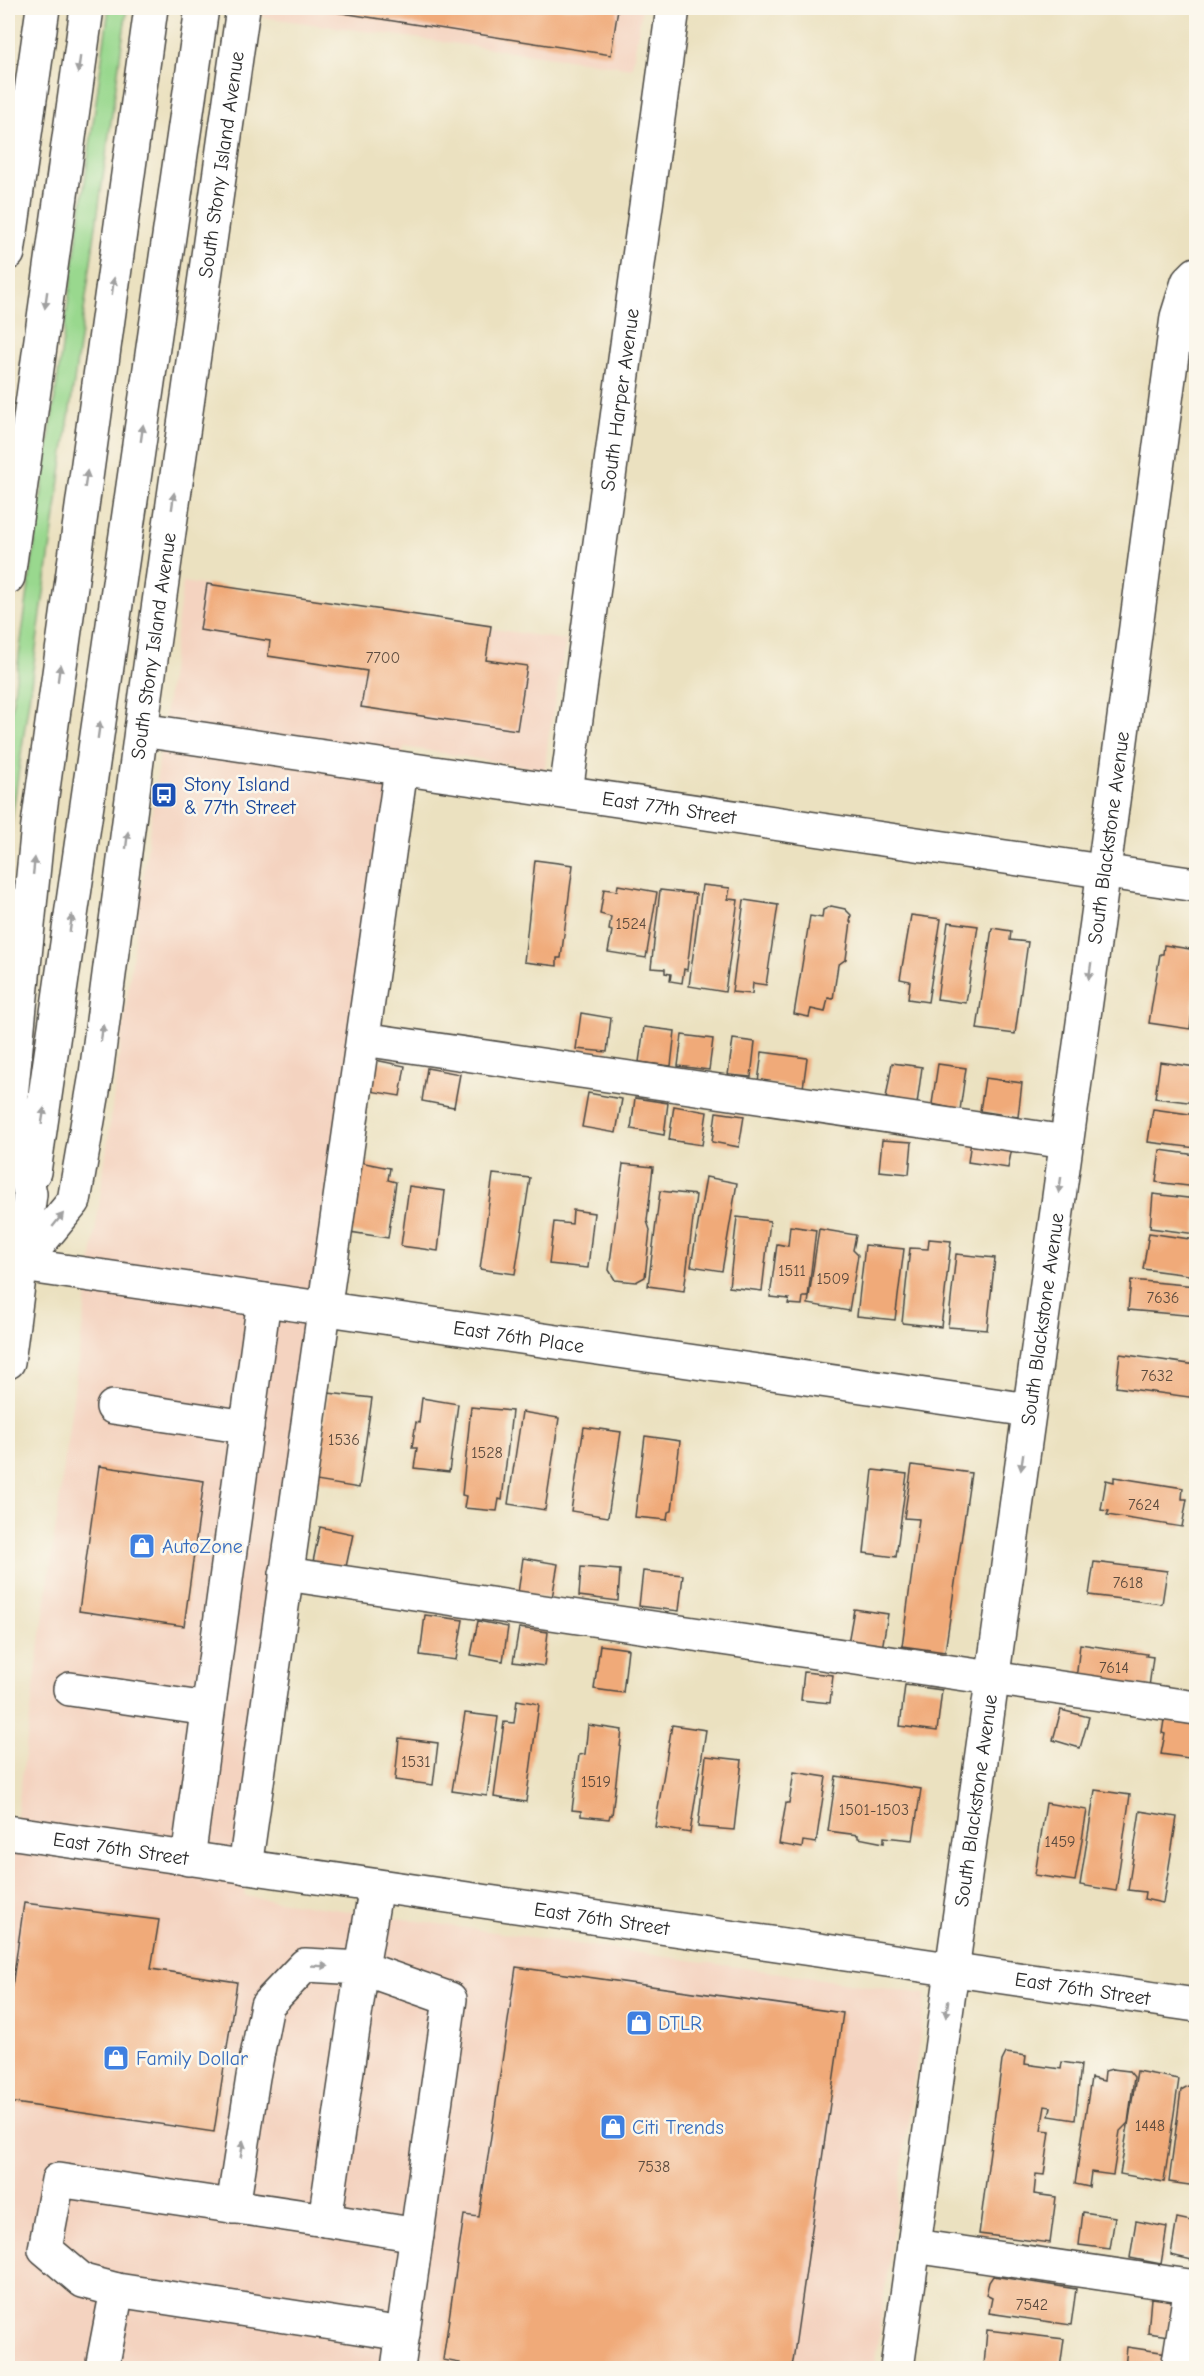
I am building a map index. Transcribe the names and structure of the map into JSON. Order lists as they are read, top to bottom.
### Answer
{
  "streets": {
    "main road": [
      "South Stony Island Avenue",
      "South Harper Avenue",
      "East 77th Street",
      "South Blackstone Avenue",
      "East 76th Place",
      "East 76th Street"
    ]
  },
  "crossings": [
    ["South Stony Island Avenue", "East 77th Street"],
    ["South Stony Island Avenue", "East 76th Place"],
    ["South Harper Avenue", "East 77th Street"],
    ["East 77th Street", "South Blackstone Avenue"],
    ["South Blackstone Avenue", "East 76th Place"],
    ["South Blackstone Avenue", "East 76th Street"]
  ],
  "one_way": ["South Blackstone Avenue"],
  "places": {
    "bus stop": ["Stony Island & 77th Street"],
    "shop": [
      "AutoZone",
      "DTLR",
      "Family Dollar",
      "Citi Trends"
    ]
  },
  "house_numbers": [
    "7700",
    "1524",
    "1511",
    "1509",
    "7636",
    "7632",
    "1536",
    "1528",
    "7624",
    "7618",
    "7614",
    "1531",
    "1519",
    "1501-1503",
    "1459",
    "1448",
    "7538",
    "7542"
  ]
}
